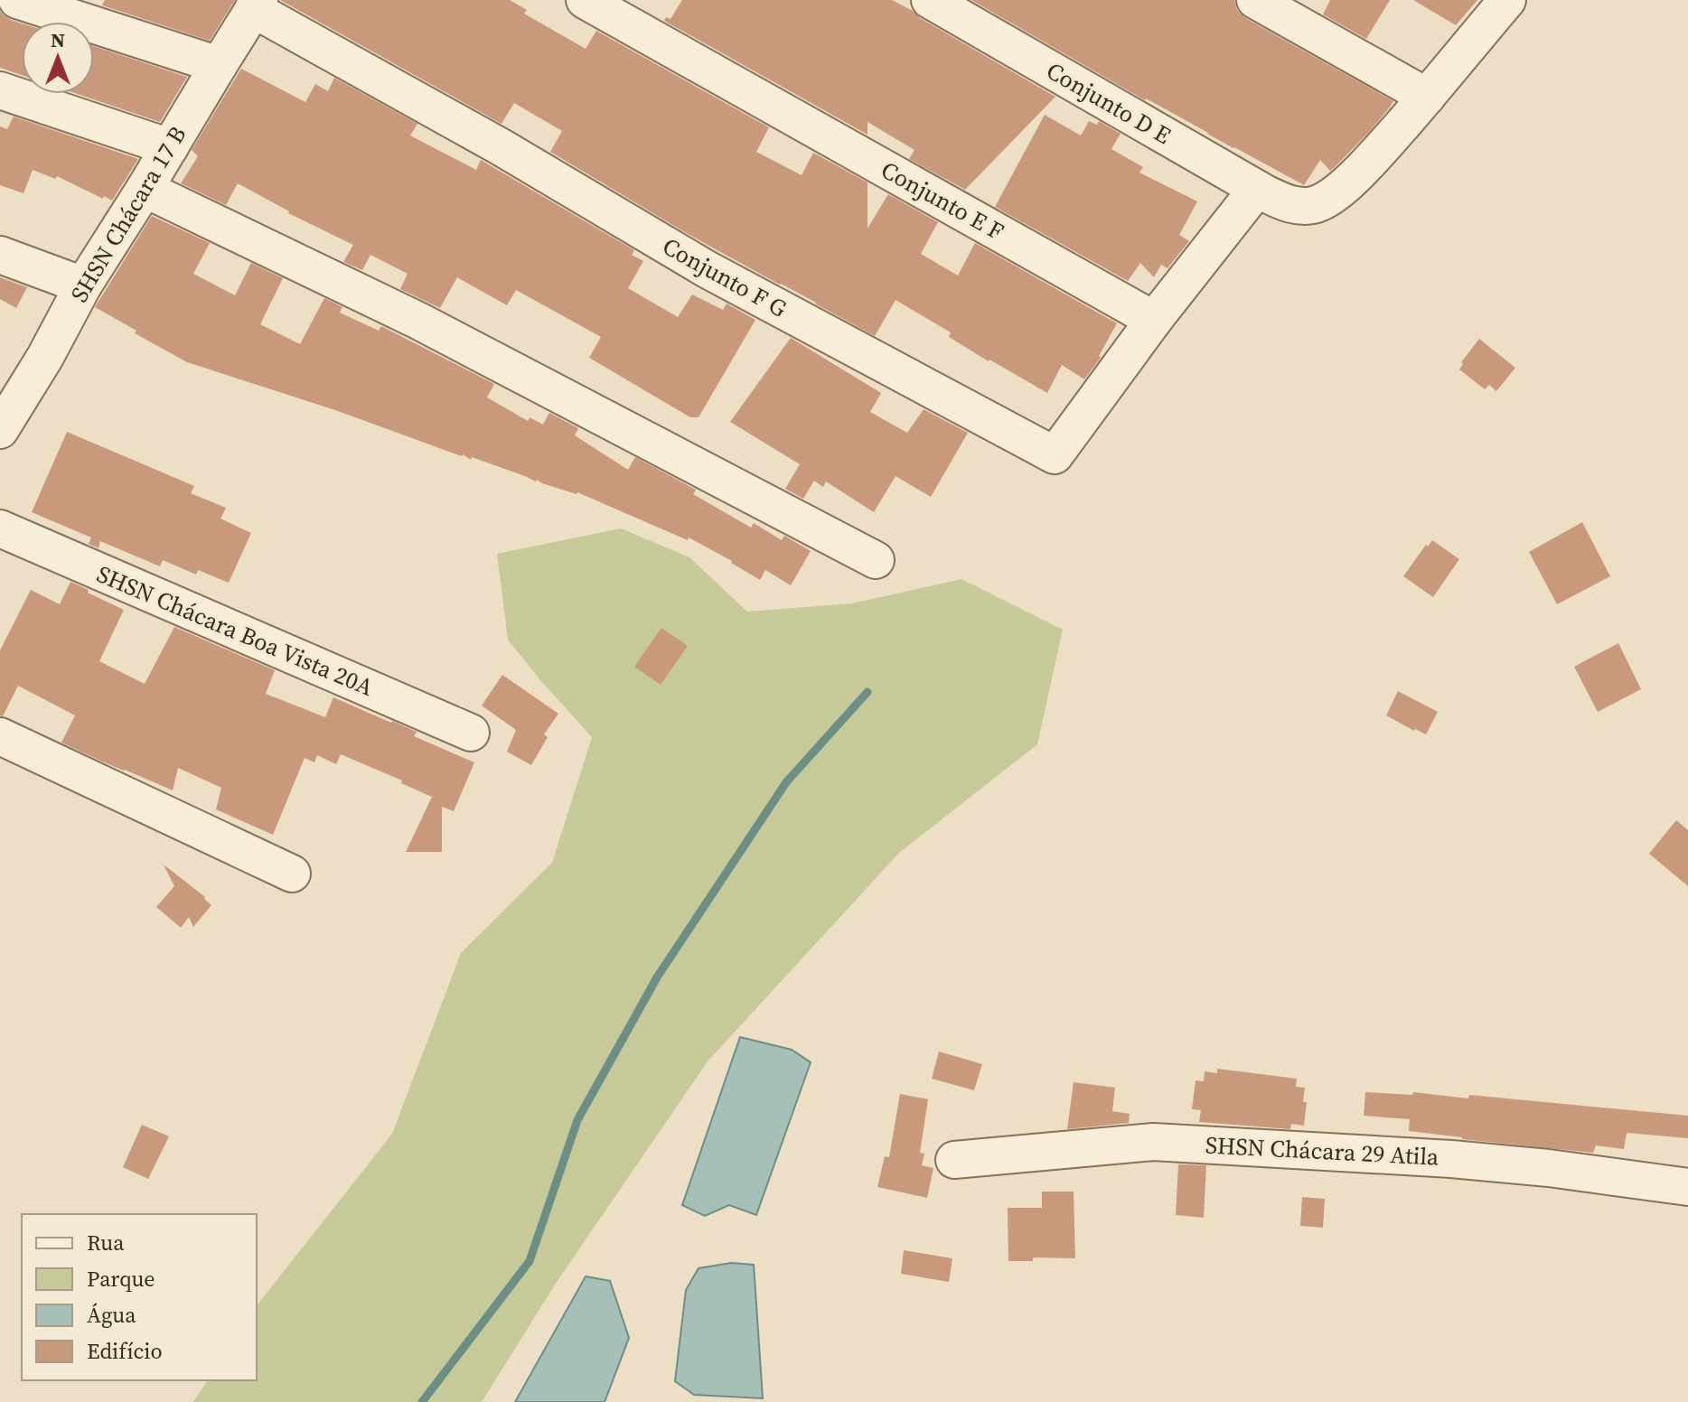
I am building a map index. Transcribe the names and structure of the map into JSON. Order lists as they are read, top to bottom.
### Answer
{
  "streets": {
    "street": [
      "Conjunto D E",
      "Conjunto E F",
      "SHSN Chácara 17 B",
      "Conjunto F G",
      "SHSN Chácara Boa Vista 20A",
      "SHSN Chácara 29 Atila"
    ]
  },
  "crossings": [
    ["Conjunto E F", "Conjunto F G"],
    ["SHSN Chácara 17 B", "Conjunto F G"]
  ],
  "legend": [
    "Rua",
    "Parque",
    "Água",
    "Edifício"
  ],
  "north": "top"
}
